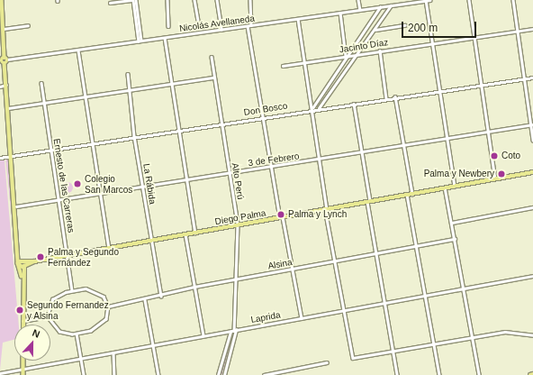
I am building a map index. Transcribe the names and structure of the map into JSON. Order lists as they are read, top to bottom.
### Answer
{
  "streets": {
    "main road": ["Diego Palma"],
    "street": [
      "Nicolás Avellaneda",
      "Jacinto Díaz",
      "Don Bosco",
      "3 de Febrero",
      "Alto Perú",
      "La Rábida",
      "Ernesto de las Carreras",
      "Alsina",
      "Laprida"
    ]
  },
  "crossings": [
    ["Don Bosco", "Alto Perú"],
    ["Don Bosco", "La Rábida"],
    ["Don Bosco", "Ernesto de las Carreras"],
    ["3 de Febrero", "Alto Perú"],
    ["3 de Febrero", "La Rábida"],
    ["3 de Febrero", "Ernesto de las Carreras"],
    ["Alto Perú", "Diego Palma"],
    ["Alto Perú", "Alsina"],
    ["Alto Perú", "Laprida"],
    ["La Rábida", "Diego Palma"],
    ["La Rábida", "Alsina"],
    ["Ernesto de las Carreras", "Diego Palma"],
    ["Ernesto de las Carreras", "Alsina"]
  ],
  "places": [
    "Coto",
    "Palma y Newbery",
    "Colegio San Marcos",
    "Palma y Lynch",
    "Palma y Segundo Fernández",
    "Segundo Fernandez y Alsina"
  ],
  "scale_bar": "200 m",
  "north": "top"
}
